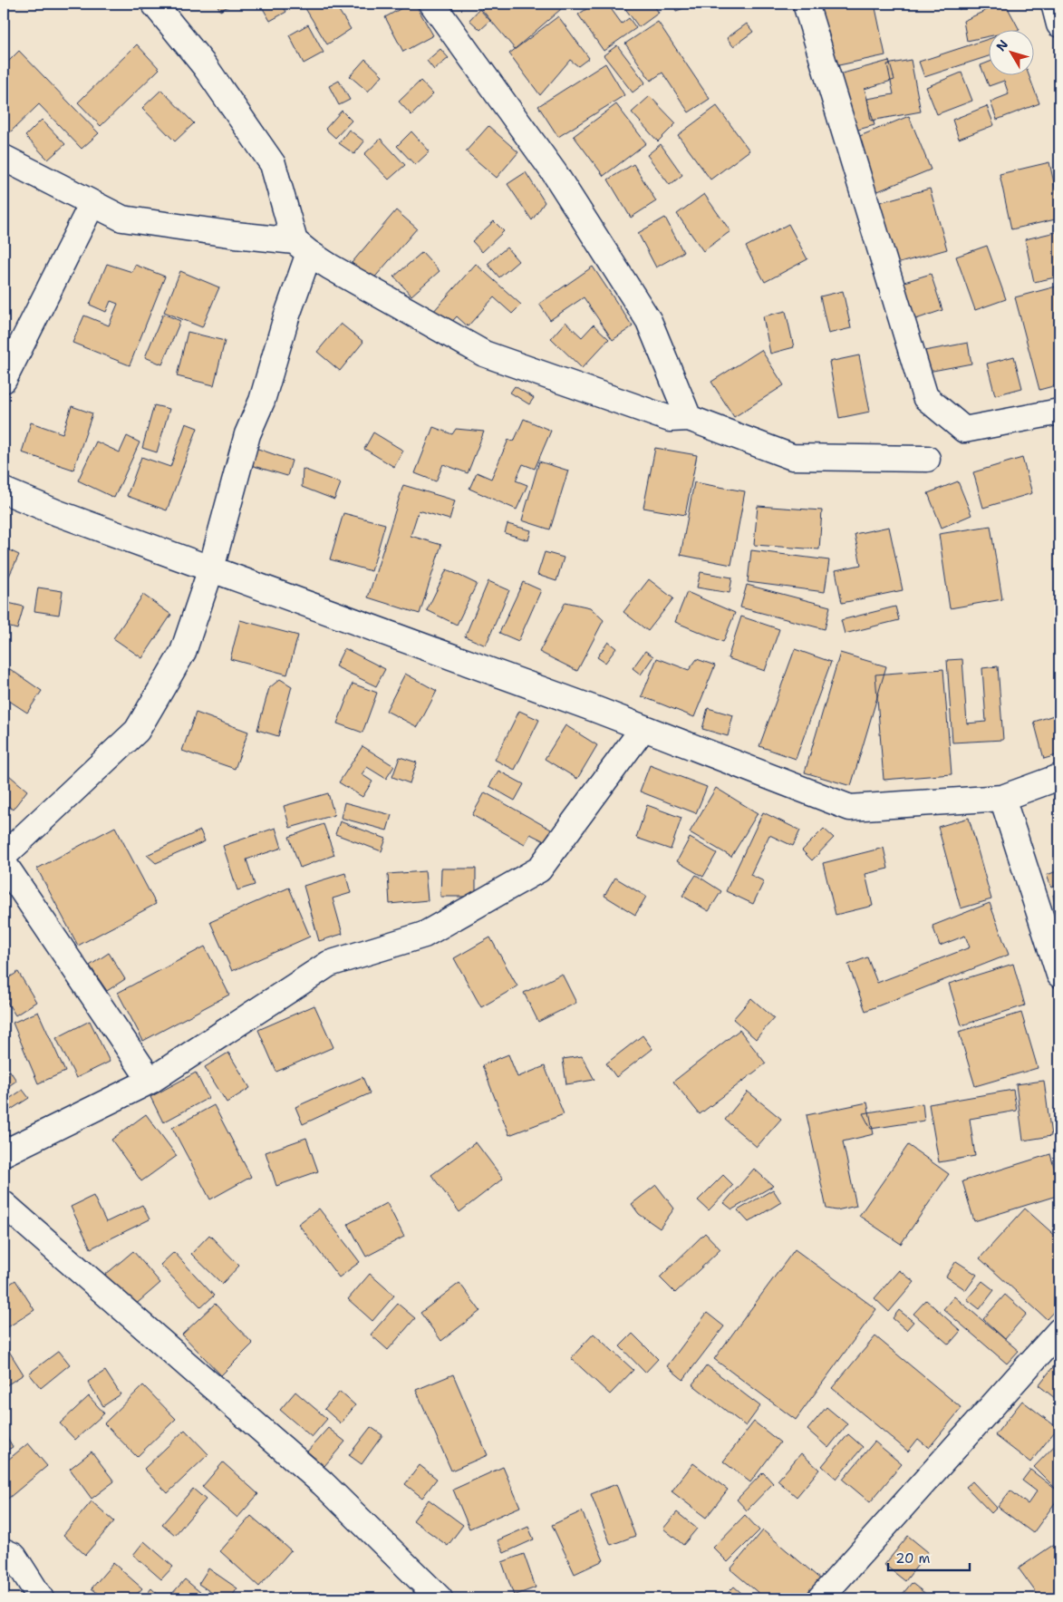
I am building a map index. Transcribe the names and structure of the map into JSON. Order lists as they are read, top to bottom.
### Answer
{
  "scale_bar": "20 m",
  "north": "top left"
}
